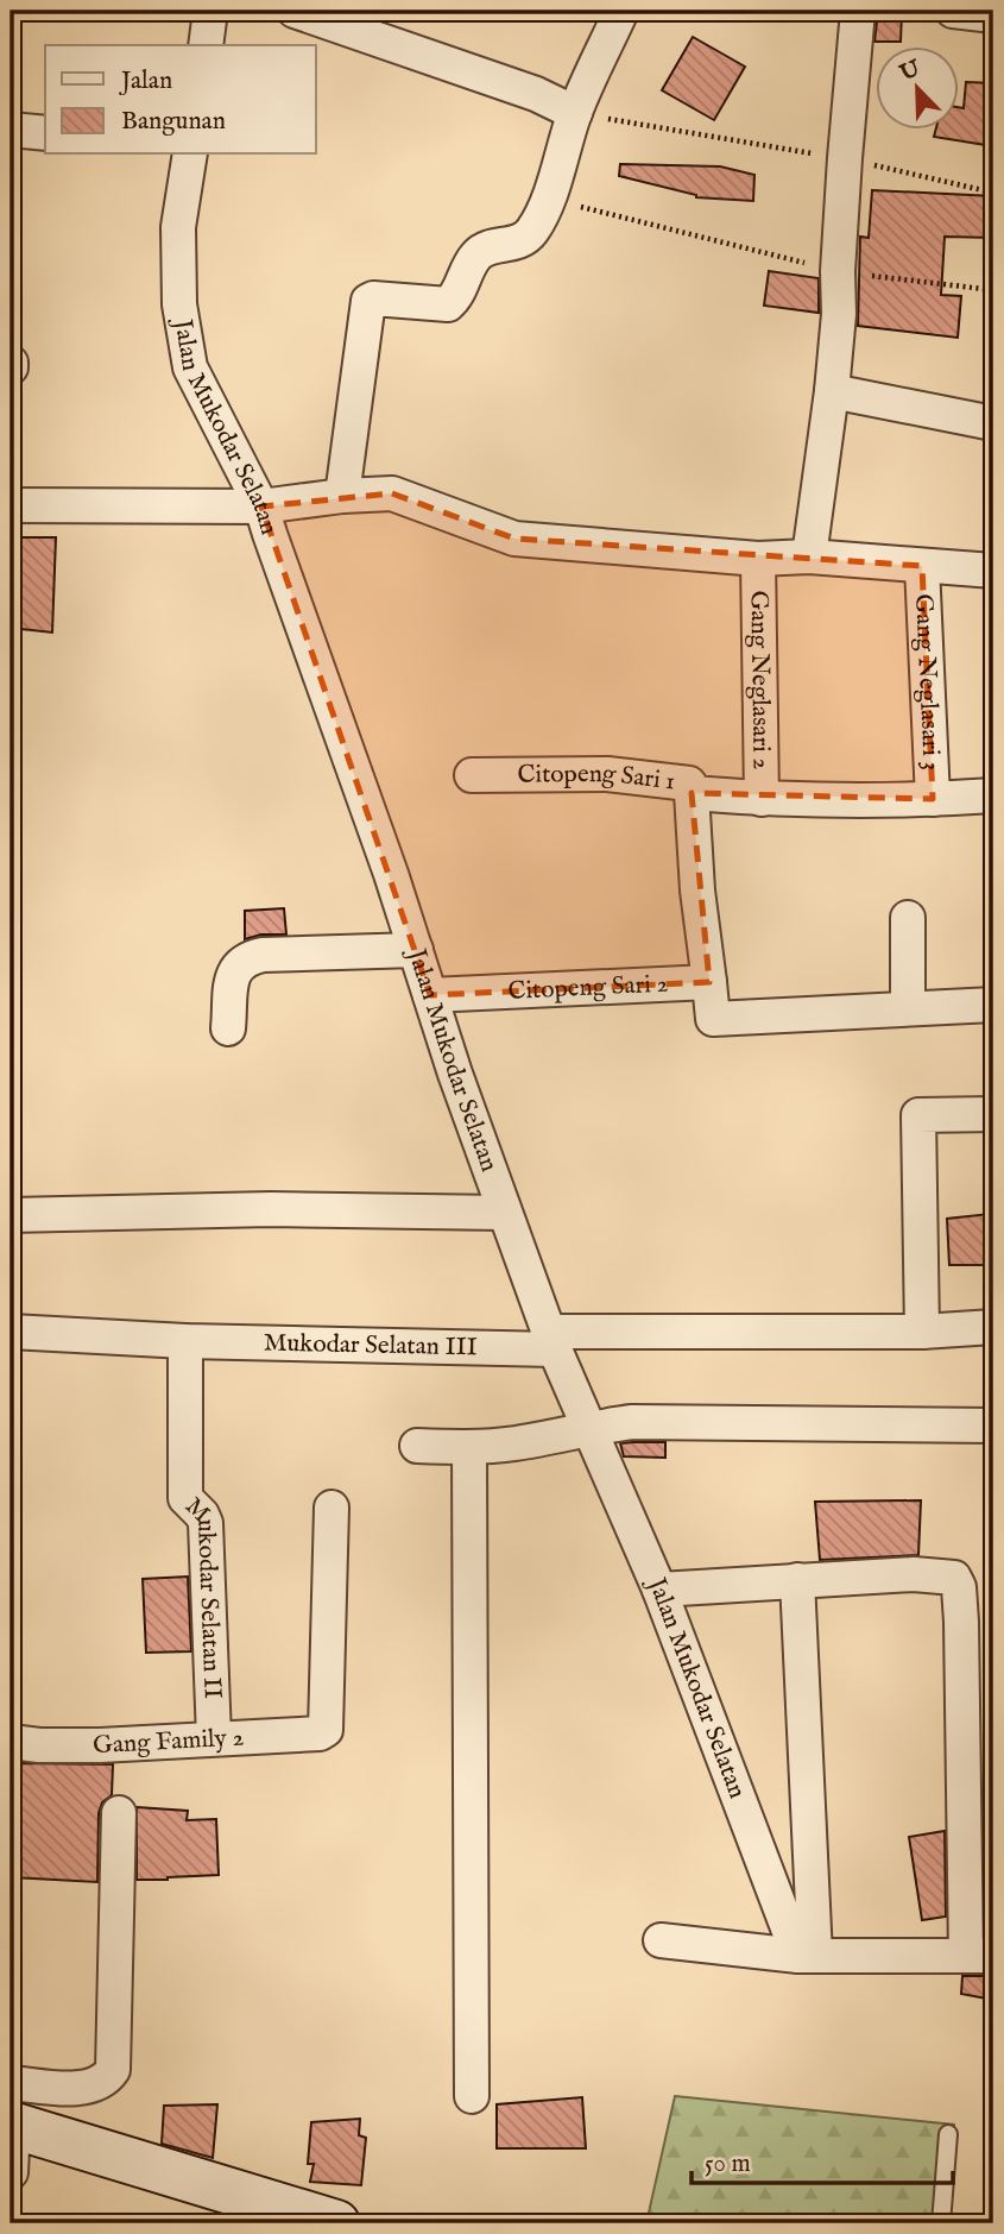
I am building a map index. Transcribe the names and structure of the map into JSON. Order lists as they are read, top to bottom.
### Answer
{
  "streets": {
    "street": [
      "Jalan Mukodar Selatan",
      "Gang Neglasari 2",
      "Gang Neglasari 3",
      "Citopeng Sari 1",
      "Citopeng Sari 2",
      "Mukodar Selatan III",
      "Mukodar Selatan II",
      "Gang Family 2"
    ]
  },
  "crossings": [
    ["Jalan Mukodar Selatan", "Citopeng Sari 2"],
    ["Jalan Mukodar Selatan", "Mukodar Selatan III"],
    ["Gang Neglasari 2", "Citopeng Sari 1"],
    ["Gang Neglasari 3", "Citopeng Sari 1"],
    ["Mukodar Selatan III", "Mukodar Selatan II"],
    ["Mukodar Selatan II", "Gang Family 2"]
  ],
  "legend": ["Jalan", "Bangunan"],
  "scale_bar": "50 m",
  "north": "top left"
}
